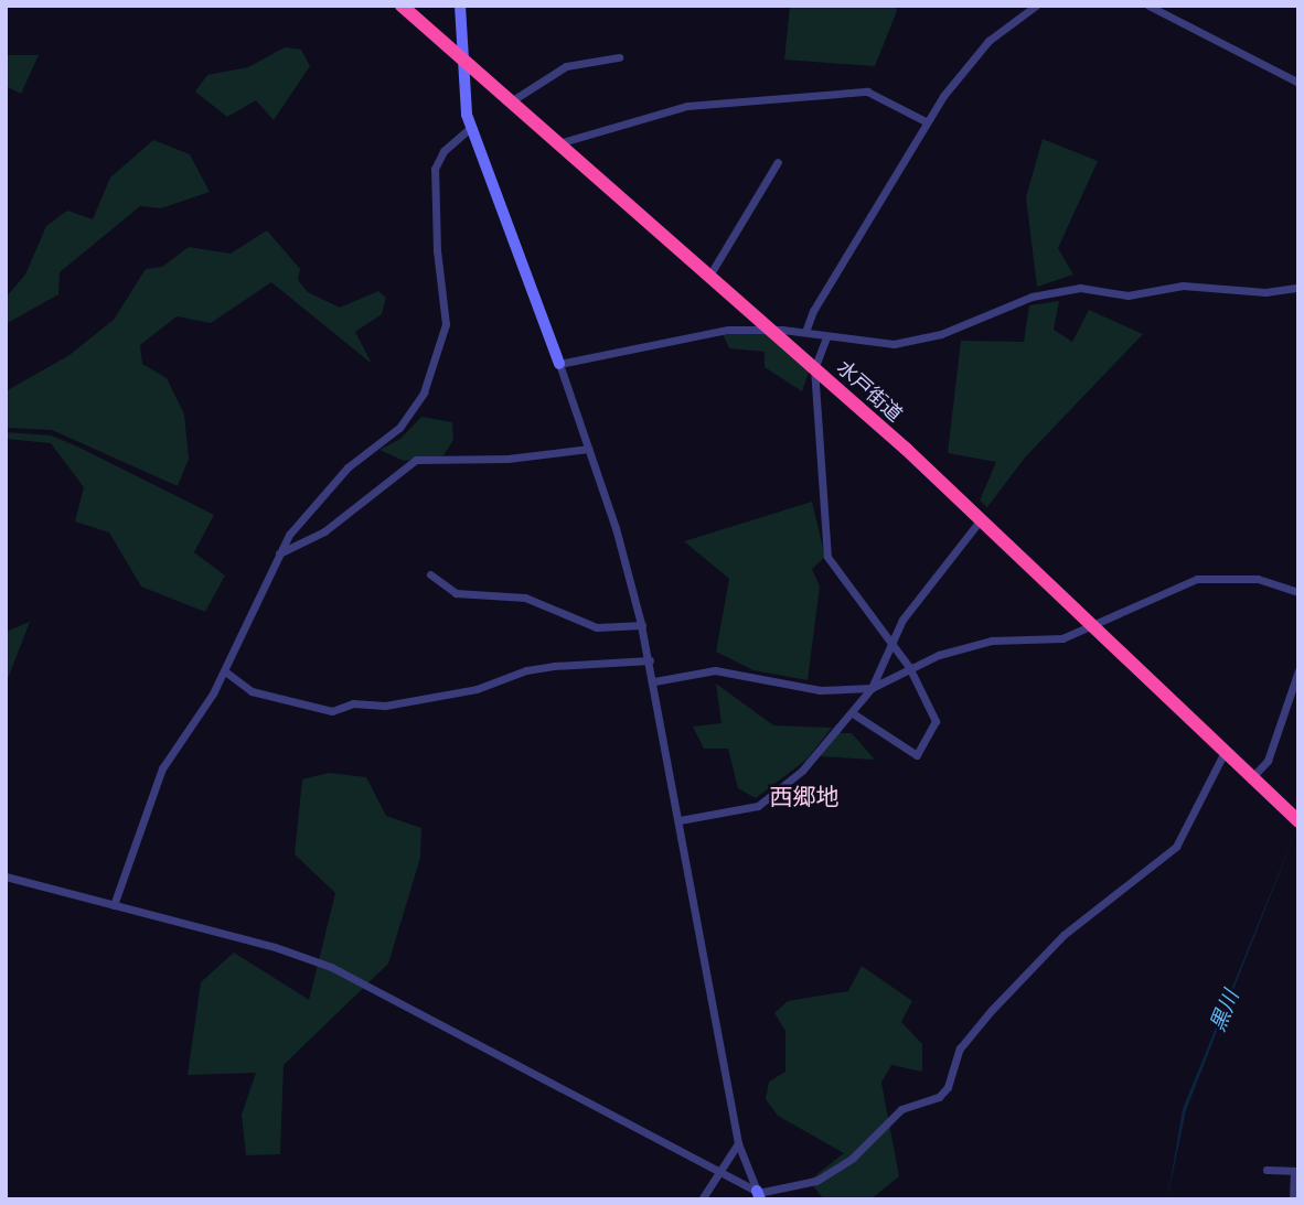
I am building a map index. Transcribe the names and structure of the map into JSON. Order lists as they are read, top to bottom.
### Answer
{
  "streets": {
    "highway": ["水戸街道"]
  },
  "districts": ["西郷地"],
  "water": ["黒川"]
}
